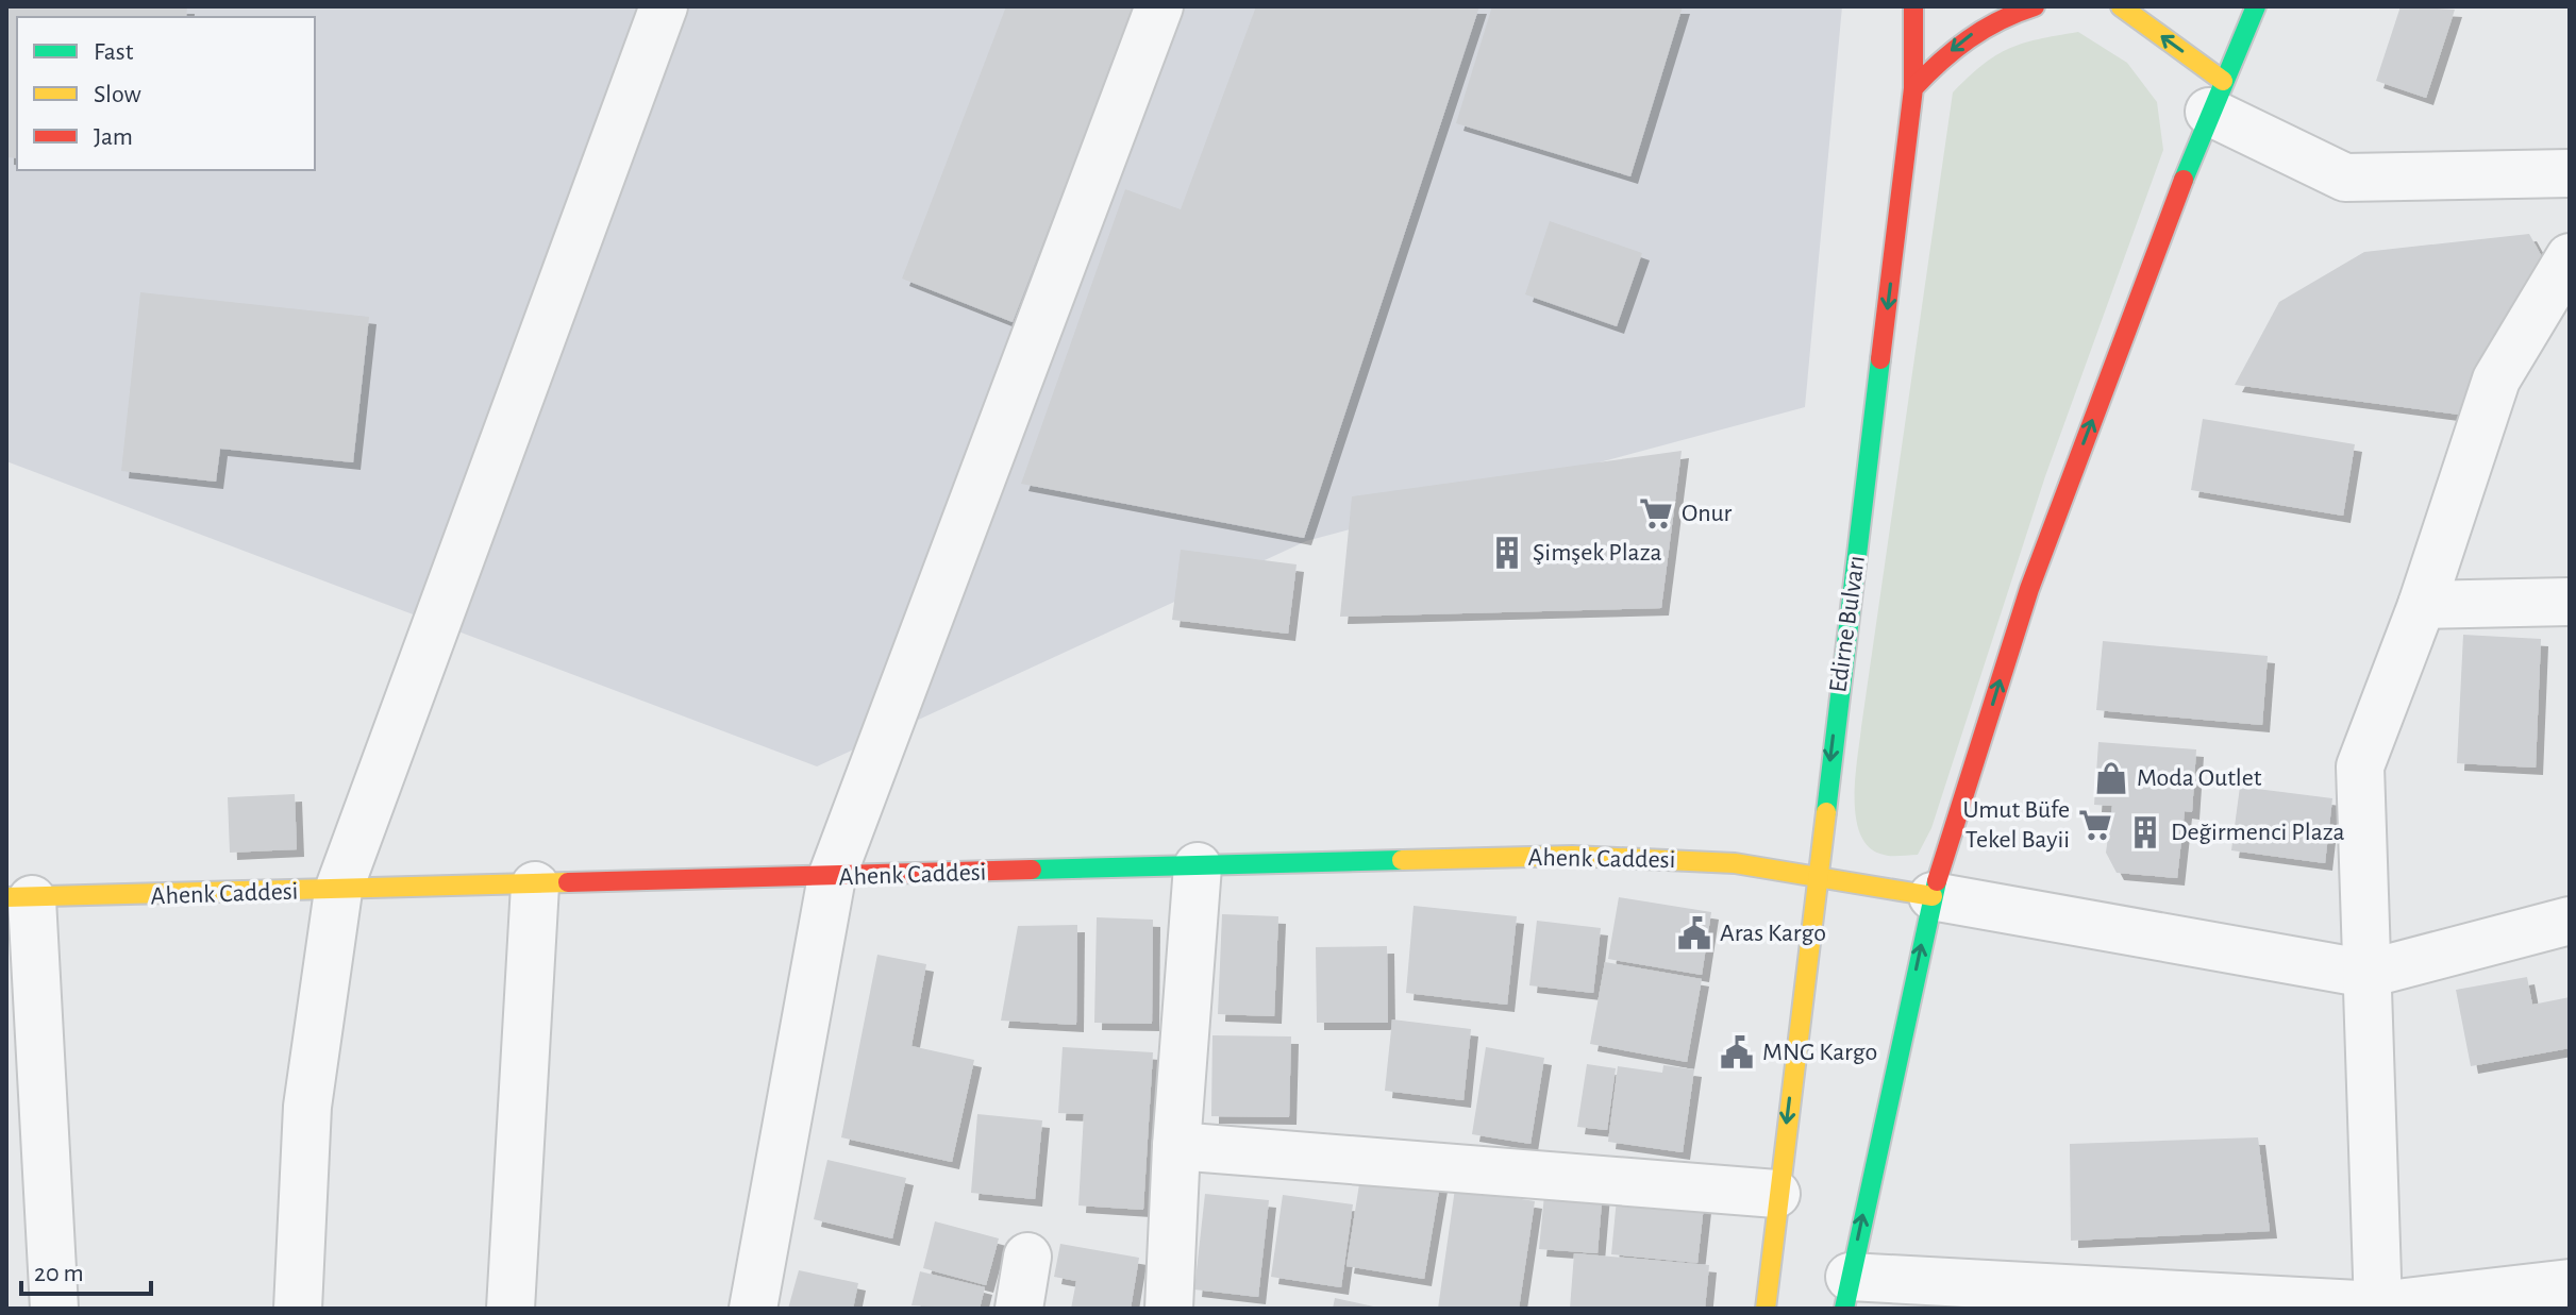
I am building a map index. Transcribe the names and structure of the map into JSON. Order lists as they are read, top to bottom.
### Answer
{
  "streets": {
    "main road": ["Edirne Bulvarı", "Ahenk Caddesi"]
  },
  "crossings": [
    ["Edirne Bulvarı", "Ahenk Caddesi"]
  ],
  "places": {
    "supermarket": ["Onur", "Umut Büfe Tekel Bayii"],
    "building": ["Şimşek Plaza", "Değirmenci Plaza"],
    "shop": ["Moda Outlet"],
    "public building": ["Aras Kargo", "MNG Kargo"]
  },
  "legend": ["Fast", "Slow", "Jam"],
  "scale_bar": "20 m"
}
